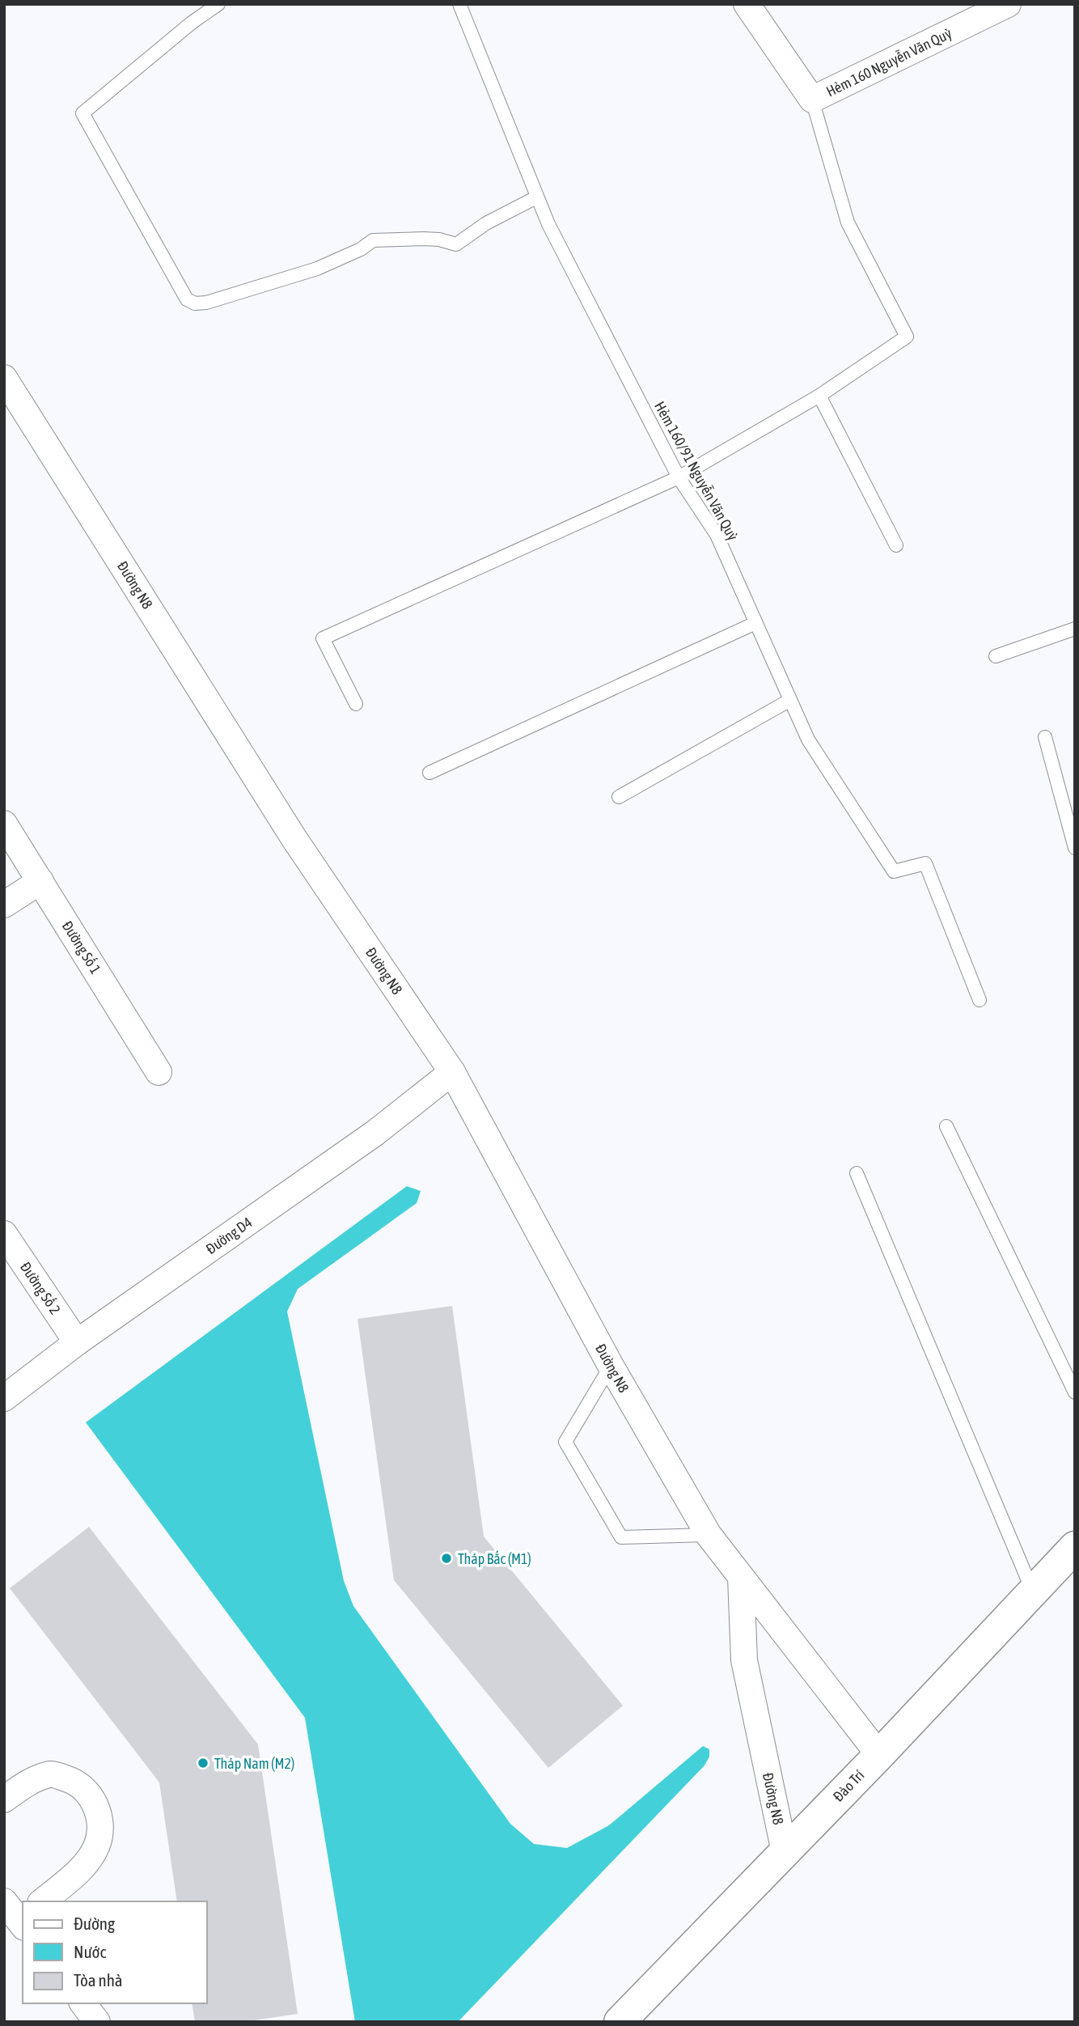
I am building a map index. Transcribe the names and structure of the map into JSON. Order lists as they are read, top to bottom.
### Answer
{
  "streets": {
    "street": [
      "Hẻm 160 Nguyễn Văn Quỳ",
      "Đường N8",
      "Đường Số 1",
      "Đường D4",
      "Đường Số 2",
      "Đào Trí"
    ],
    "lane": ["Hẻm 160/91 Nguyễn Văn Quỳ"]
  },
  "crossings": [
    ["Đường N8", "Đường D4"],
    ["Đường N8", "Đào Trí"],
    ["Đường D4", "Đường Số 2"]
  ],
  "places": ["Tháp Bắc (M1)", "Tháp Nam (M2)"],
  "legend": ["Đường", "Nước", "Tòa nhà"]
}
